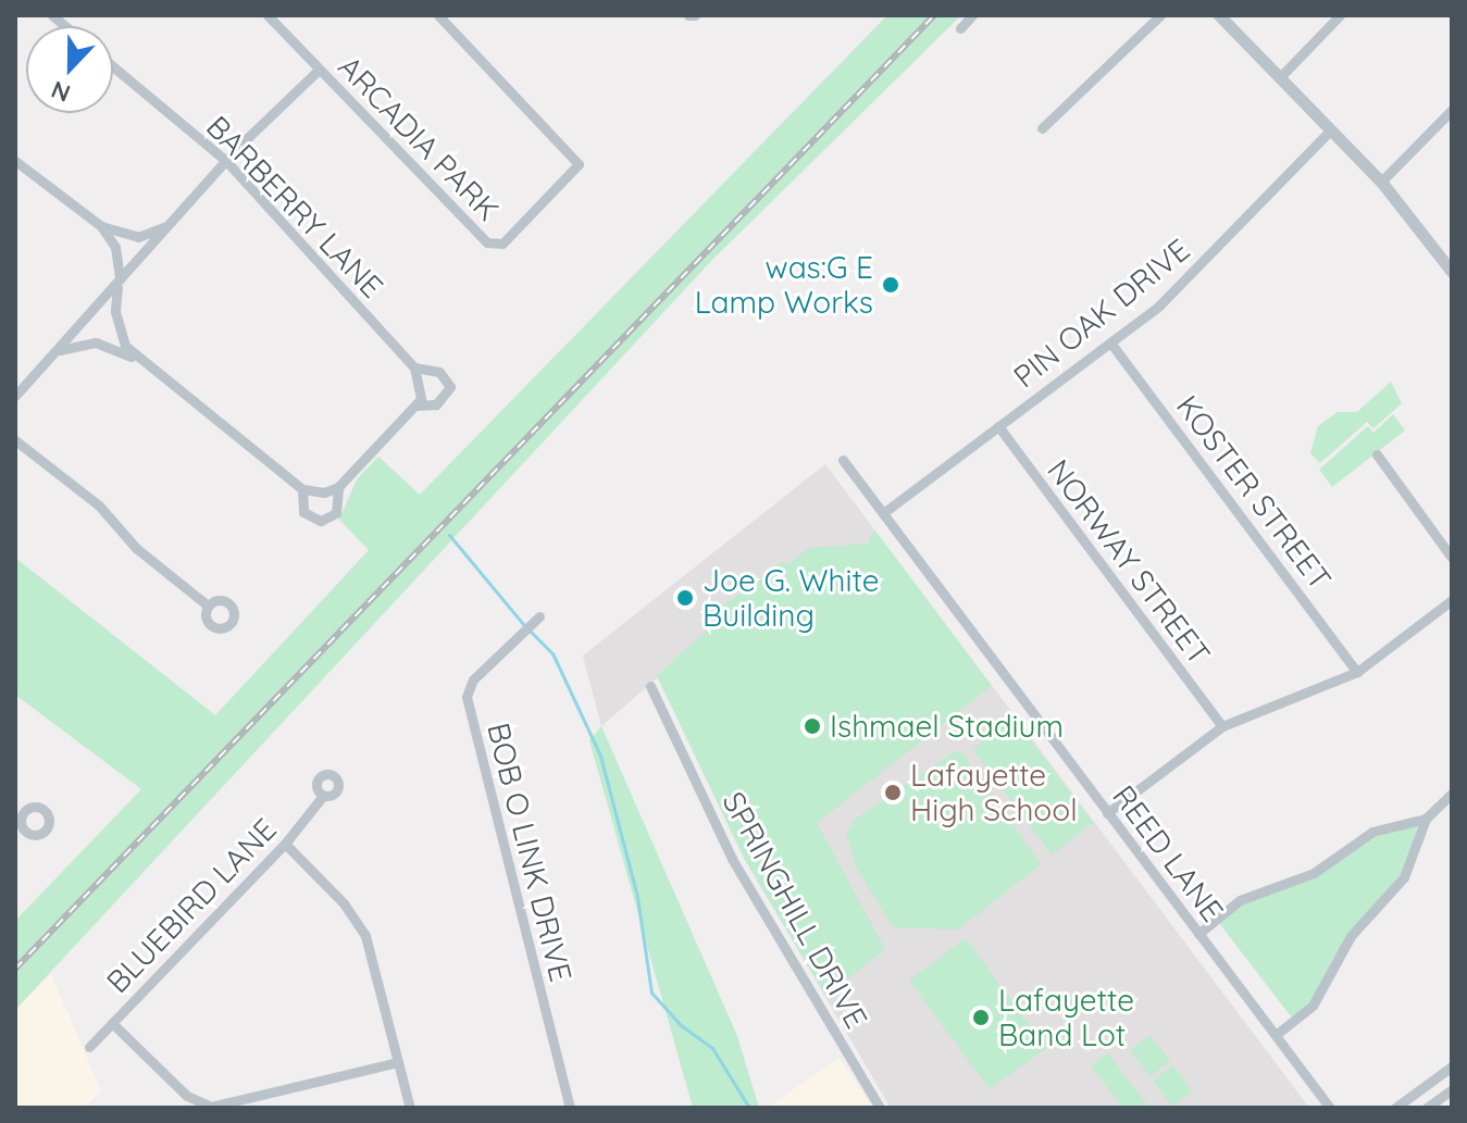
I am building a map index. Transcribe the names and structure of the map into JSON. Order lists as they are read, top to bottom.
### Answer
{
  "streets": {
    "street": [
      "ARCADIA PARK",
      "BARBERRY LANE",
      "PIN OAK DRIVE",
      "KOSTER STREET",
      "NORWAY STREET",
      "BOB O LINK DRIVE",
      "REED LANE",
      "BLUEBIRD LANE",
      "SPRINGHILL DRIVE"
    ]
  },
  "crossings": [
    ["PIN OAK DRIVE", "KOSTER STREET"],
    ["PIN OAK DRIVE", "NORWAY STREET"],
    ["PIN OAK DRIVE", "REED LANE"]
  ],
  "places": [
    "was:G E Lamp Works",
    "Joe G. White Building",
    "Ishmael Stadium",
    "Lafayette High School",
    "Lafayette Band Lot"
  ],
  "north": "bottom"
}
